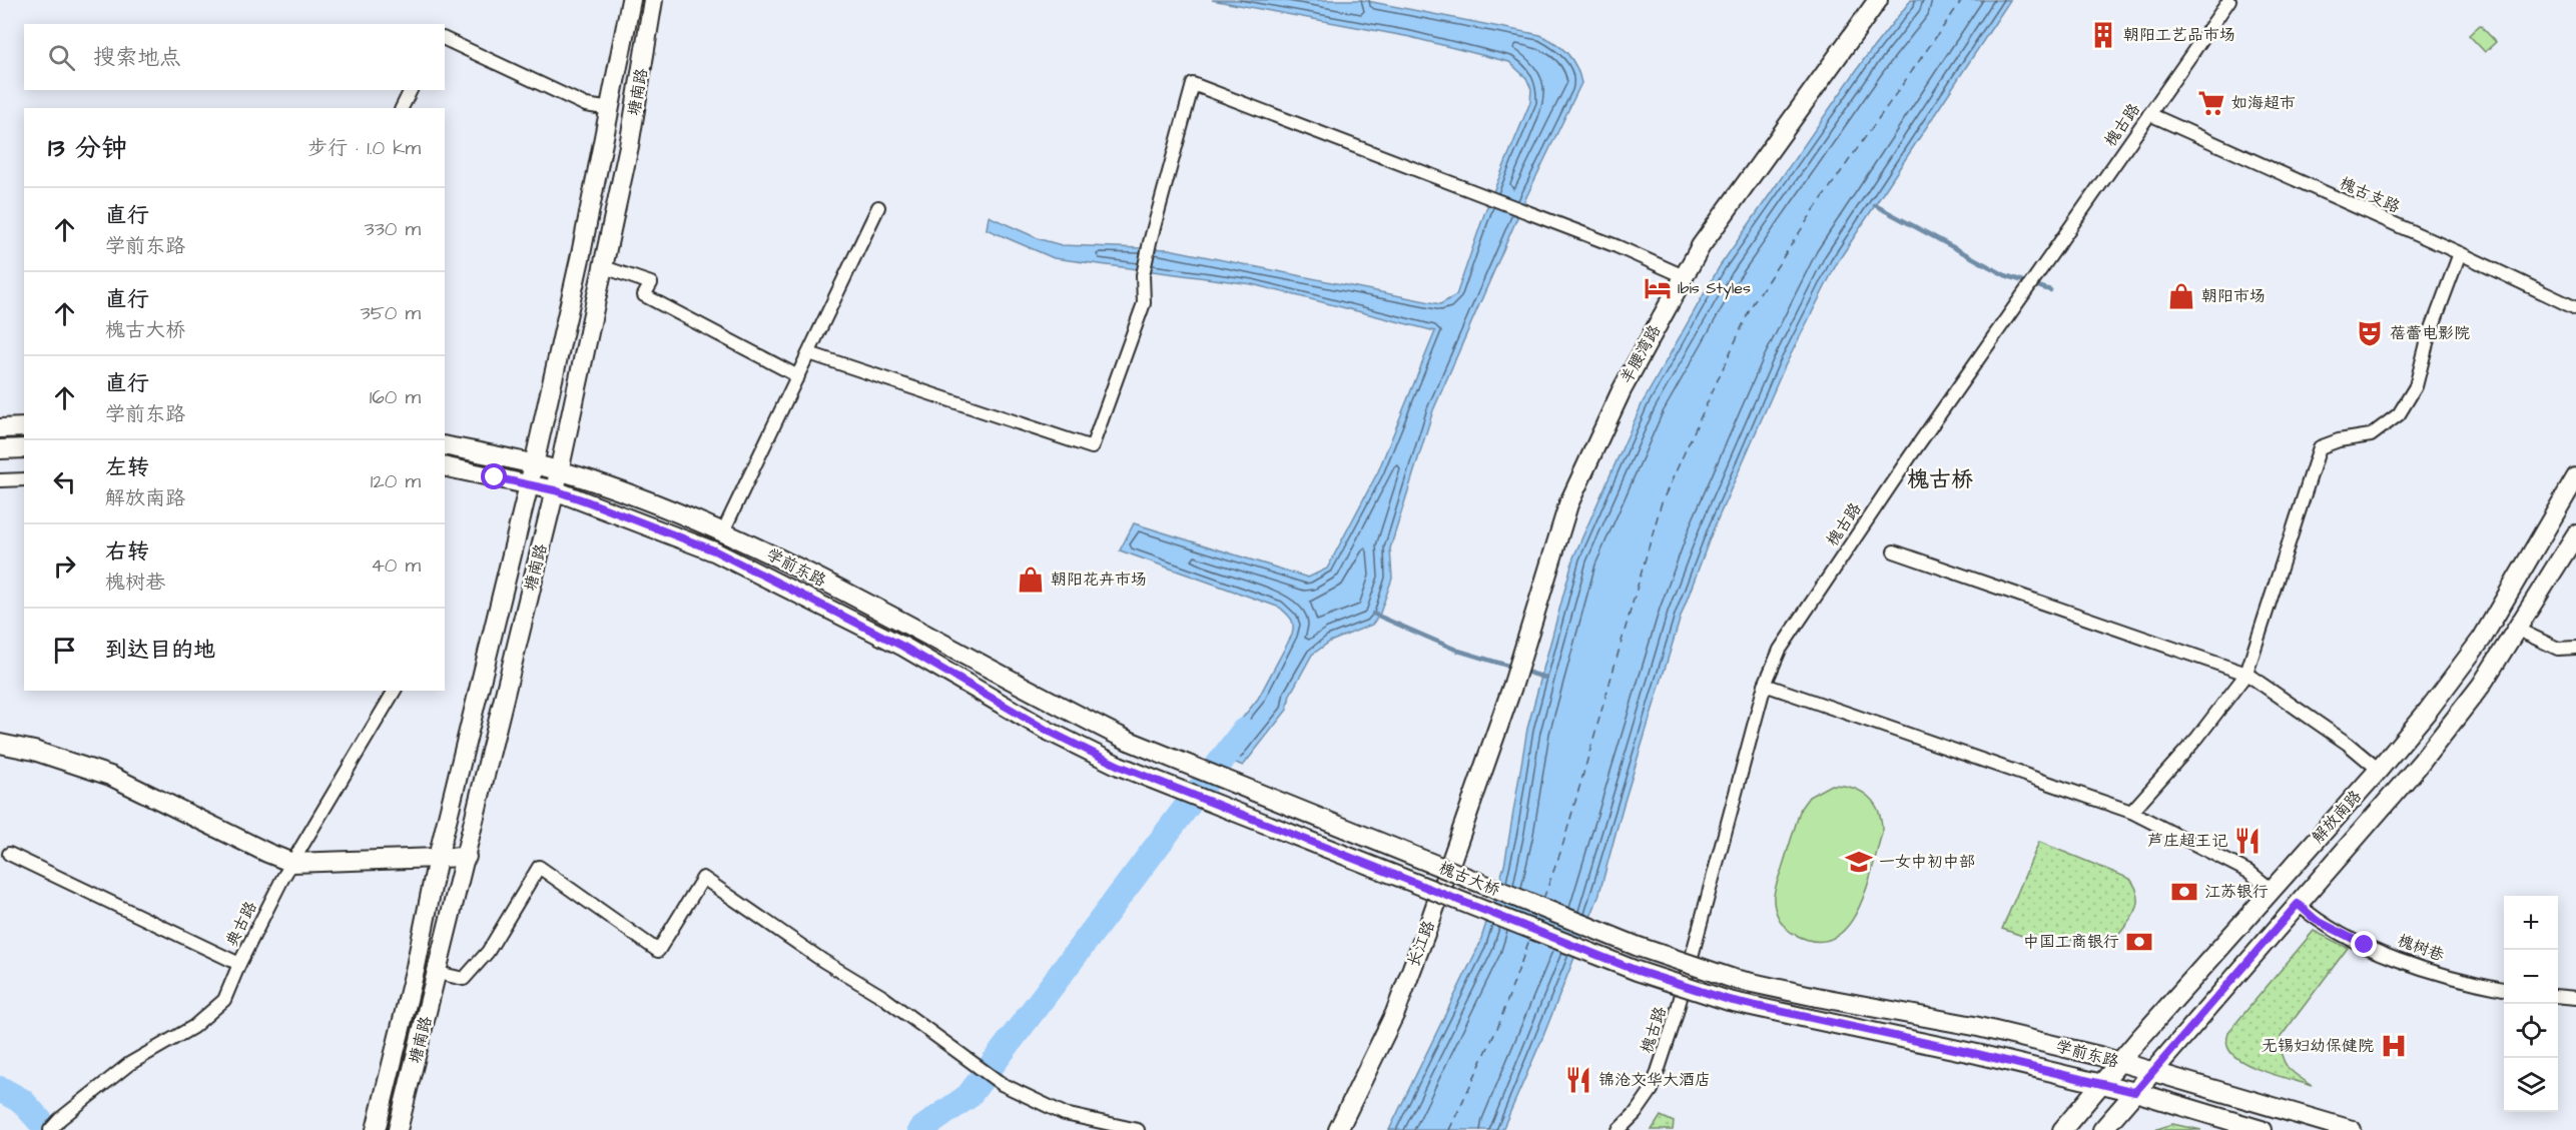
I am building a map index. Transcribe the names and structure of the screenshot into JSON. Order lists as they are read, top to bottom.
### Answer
{
  "streets": {
    "main road": [
      "塘南路",
      "羊腰湾路",
      "学前东路",
      "解放南路",
      "槐古大桥",
      "长江路"
    ],
    "street": [
      "槐古路",
      "槐古支路",
      "典古路",
      "槐树巷"
    ]
  },
  "crossings": [
    ["塘南路", "学前东路"],
    ["槐古路", "槐古支路"],
    ["羊腰湾路", "长江路"],
    ["学前东路", "解放南路"],
    ["学前东路", "槐古大桥"],
    ["解放南路", "槐树巷"]
  ],
  "districts": ["槐古桥"],
  "places": {
    "building": ["朝阳工艺品市场"],
    "supermarket": ["如海超市"],
    "hotel": ["Ibis Styles"],
    "shop": ["朝阳市场", "朝阳花卉市场"],
    "theatre": ["蓓蕾电影院"],
    "restaurant": ["芦庄超王记", "锦沧文华大酒店"],
    "school or university": ["一女中初中部"],
    "bank": ["江苏银行", "中国工商银行"],
    "hospital": ["无锡妇幼保健院"]
  },
  "page": {
    "search": "搜索地点",
    "heading": ["13 分钟", "步行 · 1.0 km"],
    "list": [
      ["直行", "学前东路", "330 m"],
      ["直行", "槐古大桥", "350 m"],
      ["直行", "学前东路", "160 m"],
      ["左转", "解放南路", "120 m"],
      ["右转", "槐树巷", "40 m"],
      "到达目的地"
    ],
    "map_buttons": ["+", "−"]
  }
}
